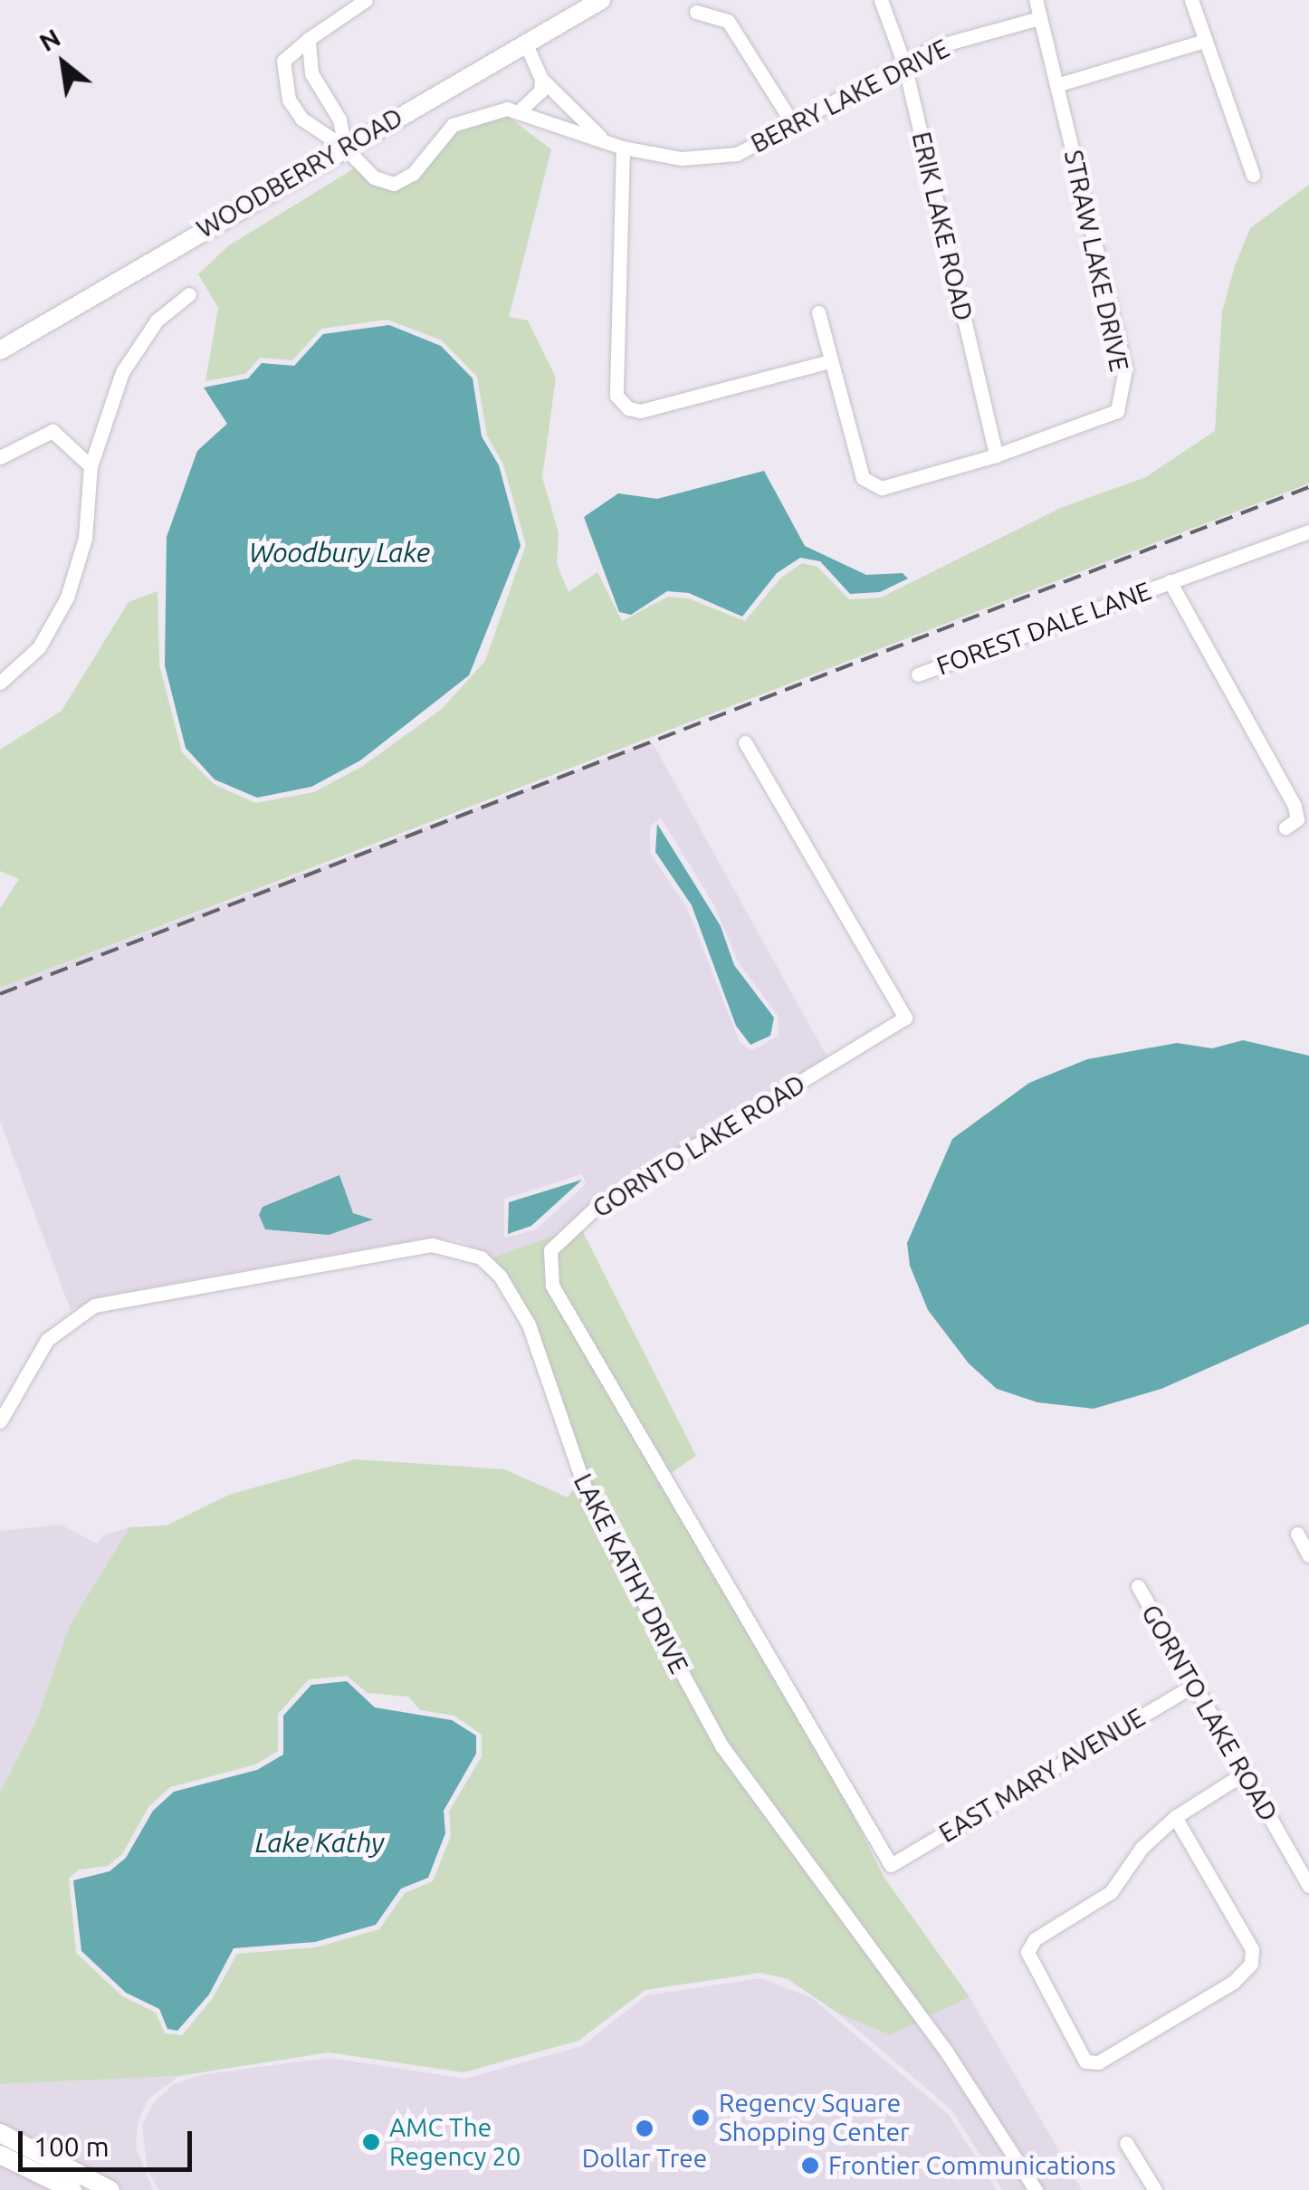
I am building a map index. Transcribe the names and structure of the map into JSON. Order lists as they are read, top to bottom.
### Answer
{
  "streets": {
    "street": [
      "BERRY LAKE DRIVE",
      "WOODBERRY ROAD",
      "ERIK LAKE ROAD",
      "STRAW LAKE DRIVE",
      "FOREST DALE LANE",
      "GORNTO LAKE ROAD",
      "LAKE KATHY DRIVE",
      "EAST MARY AVENUE"
    ]
  },
  "crossings": [
    ["BERRY LAKE DRIVE", "WOODBERRY ROAD"],
    ["BERRY LAKE DRIVE", "ERIK LAKE ROAD"],
    ["BERRY LAKE DRIVE", "STRAW LAKE DRIVE"],
    ["ERIK LAKE ROAD", "STRAW LAKE DRIVE"],
    ["GORNTO LAKE ROAD", "EAST MARY AVENUE"]
  ],
  "water": ["Woodbury Lake", "Lake Kathy"],
  "places": [
    "Regency Square Shopping Center",
    "Dollar Tree",
    "AMC The Regency 20",
    "Frontier Communications"
  ],
  "scale_bar": "100 m",
  "north": "top left"
}
